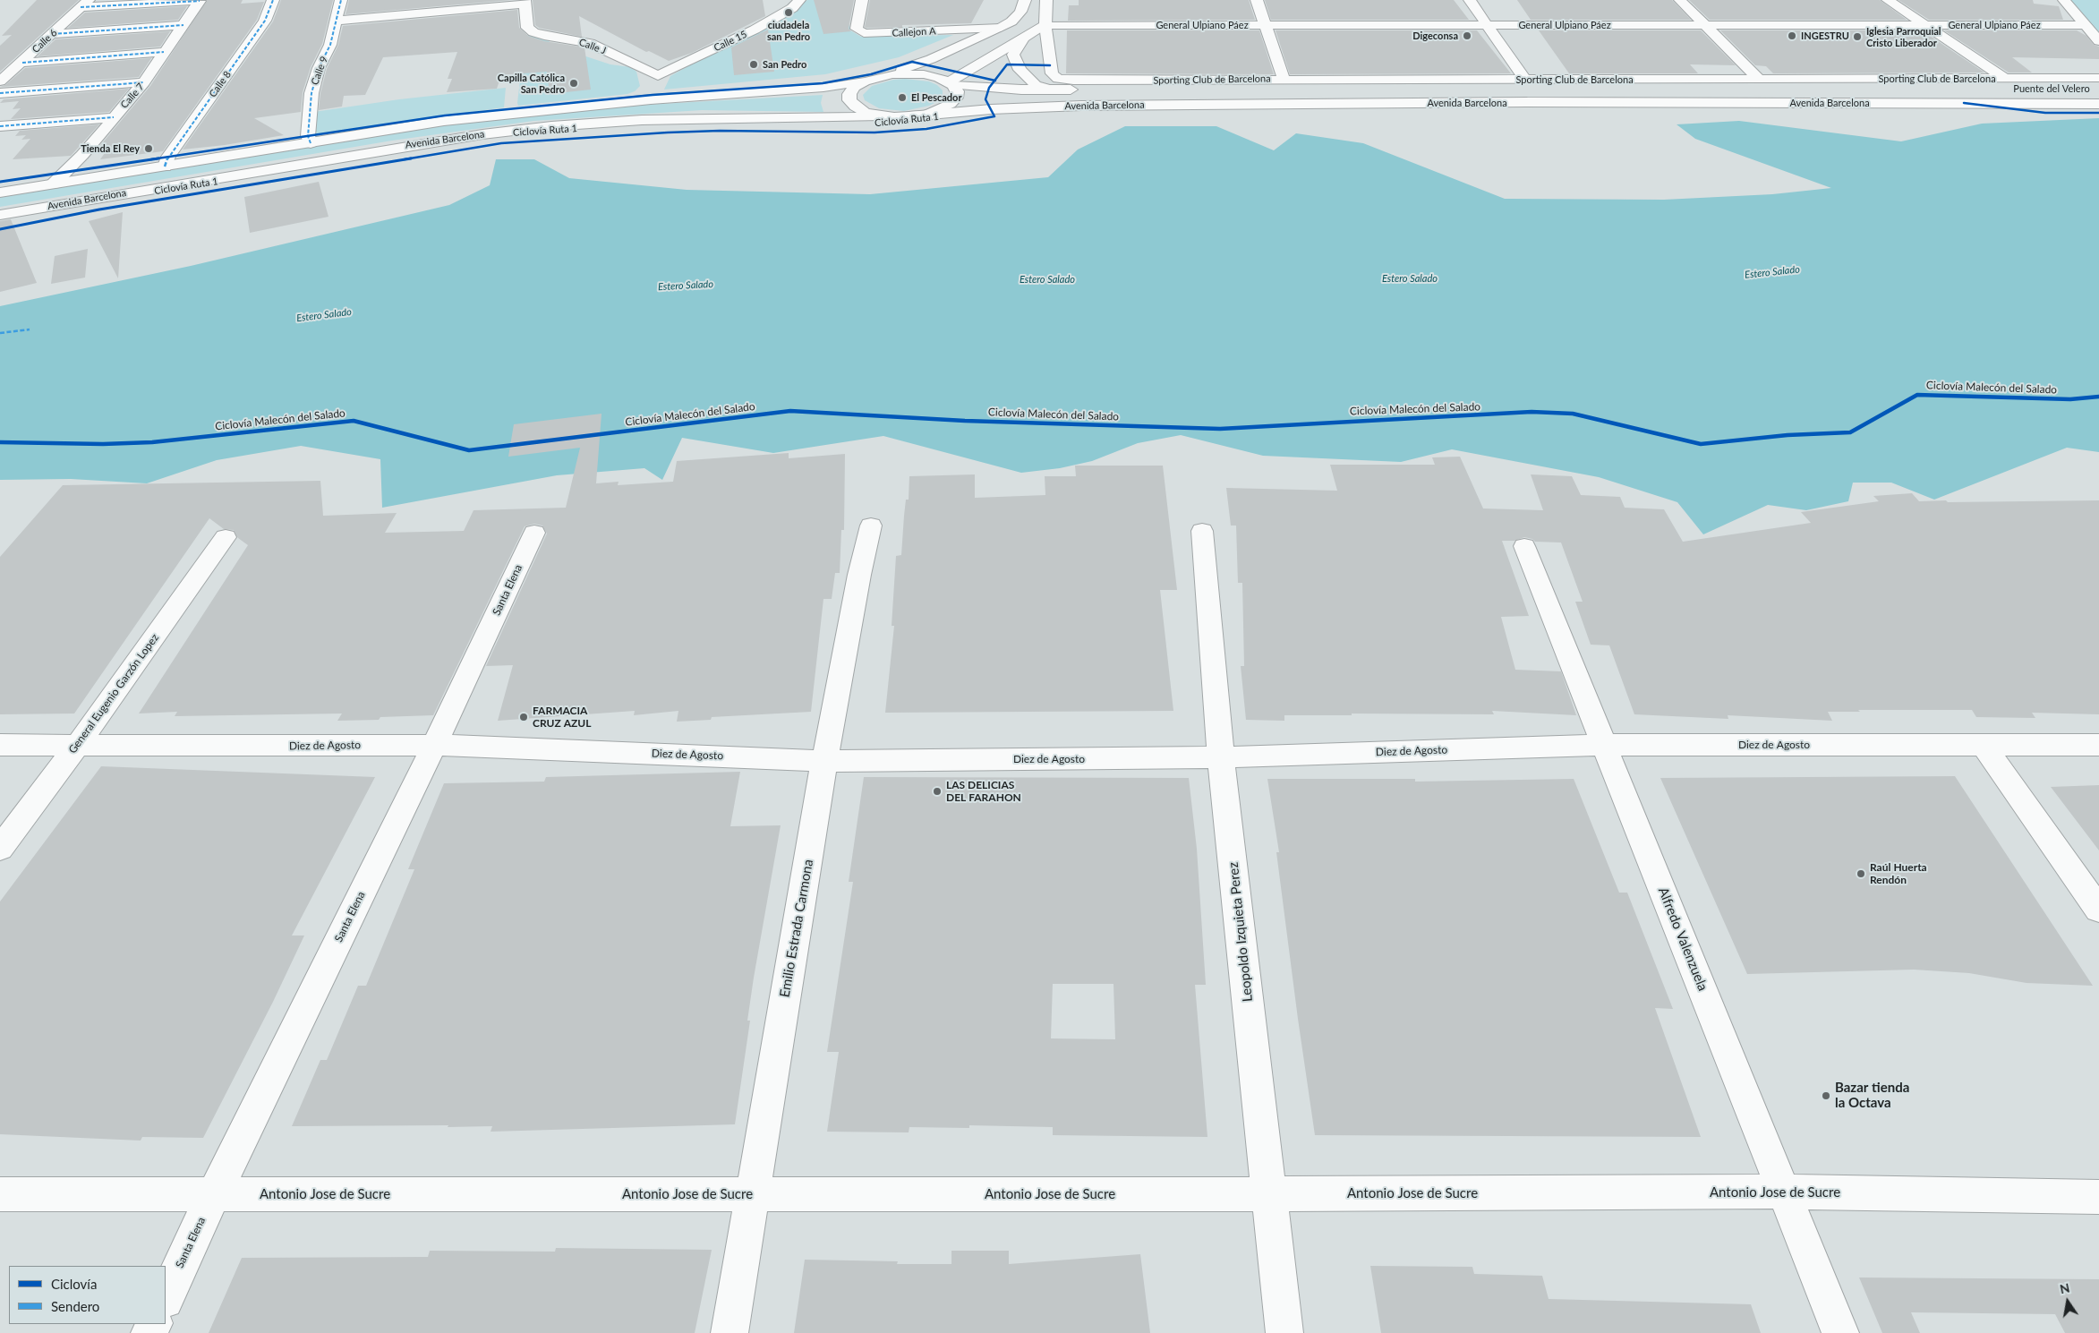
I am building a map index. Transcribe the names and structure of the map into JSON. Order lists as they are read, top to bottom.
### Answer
{
  "streets": {
    "street": [
      "General Ulpiano Páez",
      "Callejon A",
      "Calle 6",
      "Calle 15",
      "Calle J",
      "Calle 9",
      "Sporting Club de Barcelona",
      "Calle 8",
      "Puente del Velero",
      "Calle 7",
      "Avenida Barcelona",
      "Santa Elena",
      "General Eugenio Garzón Lopez",
      "Diez de Agosto",
      "Emilio Estrada Carmona",
      "Leopoldo Izquieta Perez",
      "Alfredo Valenzuela",
      "Antonio Jose de Sucre"
    ],
    "cycle path": ["Ciclovía Ruta 1", "Ciclovía Malecón del Salado"]
  },
  "crossings": [
    ["General Ulpiano Páez", "Sporting Club de Barcelona"],
    ["Calle 15", "Calle J"],
    ["Calle 9", "Avenida Barcelona"],
    ["Sporting Club de Barcelona", "Puente del Velero"],
    ["Sporting Club de Barcelona", "Avenida Barcelona"],
    ["Calle 8", "Avenida Barcelona"],
    ["Puente del Velero", "Avenida Barcelona"],
    ["Calle 7", "Avenida Barcelona"],
    ["Santa Elena", "Diez de Agosto"],
    ["Santa Elena", "Antonio Jose de Sucre"],
    ["General Eugenio Garzón Lopez", "Diez de Agosto"],
    ["Diez de Agosto", "Emilio Estrada Carmona"],
    ["Diez de Agosto", "Leopoldo Izquieta Perez"],
    ["Diez de Agosto", "Alfredo Valenzuela"],
    ["Emilio Estrada Carmona", "Antonio Jose de Sucre"],
    ["Leopoldo Izquieta Perez", "Antonio Jose de Sucre"],
    ["Alfredo Valenzuela", "Antonio Jose de Sucre"]
  ],
  "water": ["Estero Salado"],
  "places": [
    "ciudadela san Pedro",
    "Digeconsa",
    "INGESTRU",
    "Iglesia Parroquial Cristo Liberador",
    "San Pedro",
    "Capilla Católica San Pedro",
    "El Pescador",
    "Tienda El Rey",
    "FARMACIA CRUZ AZUL",
    "LAS DELICIAS DEL FARAHON",
    "Raúl Huerta Rendón",
    "Bazar tienda la Octava"
  ],
  "legend": ["Ciclovía", "Sendero"],
  "north": "top"
}
